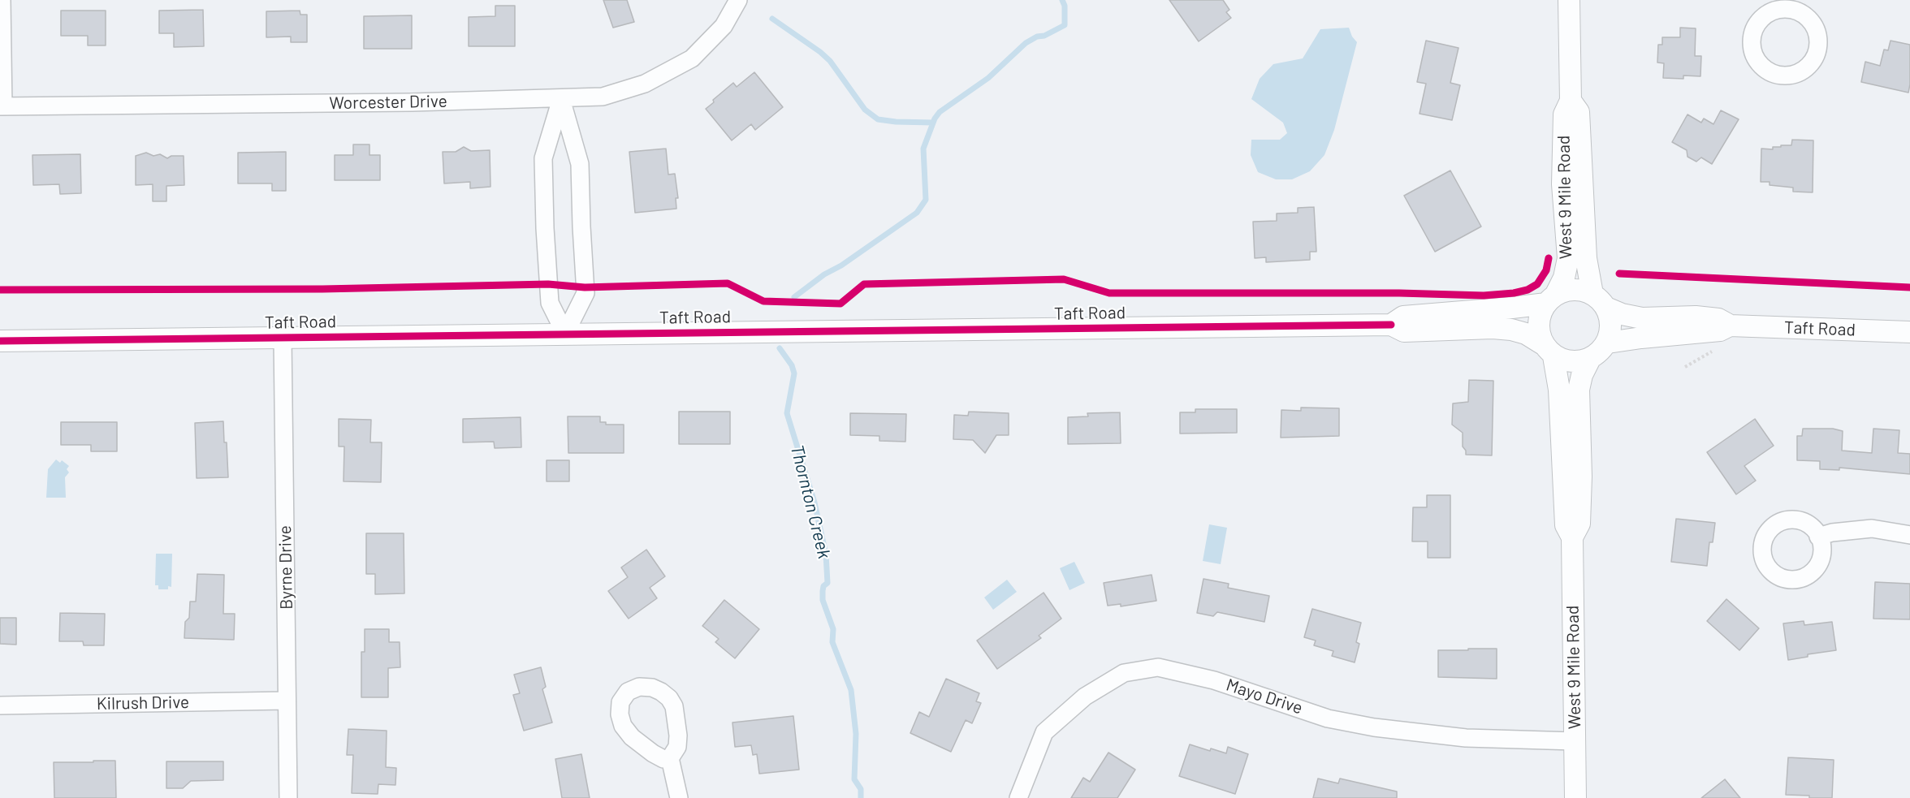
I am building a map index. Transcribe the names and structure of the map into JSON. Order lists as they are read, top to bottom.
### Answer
{
  "streets": {
    "street": [
      "Worcester Drive",
      "West 9 Mile Road",
      "Taft Road",
      "Byrne Drive",
      "Mayo Drive",
      "Kilrush Drive"
    ]
  },
  "crossings": [
    ["West 9 Mile Road", "Taft Road"],
    ["West 9 Mile Road", "Mayo Drive"],
    ["Taft Road", "Byrne Drive"],
    ["Byrne Drive", "Kilrush Drive"]
  ],
  "water": ["Thornton Creek"]
}
